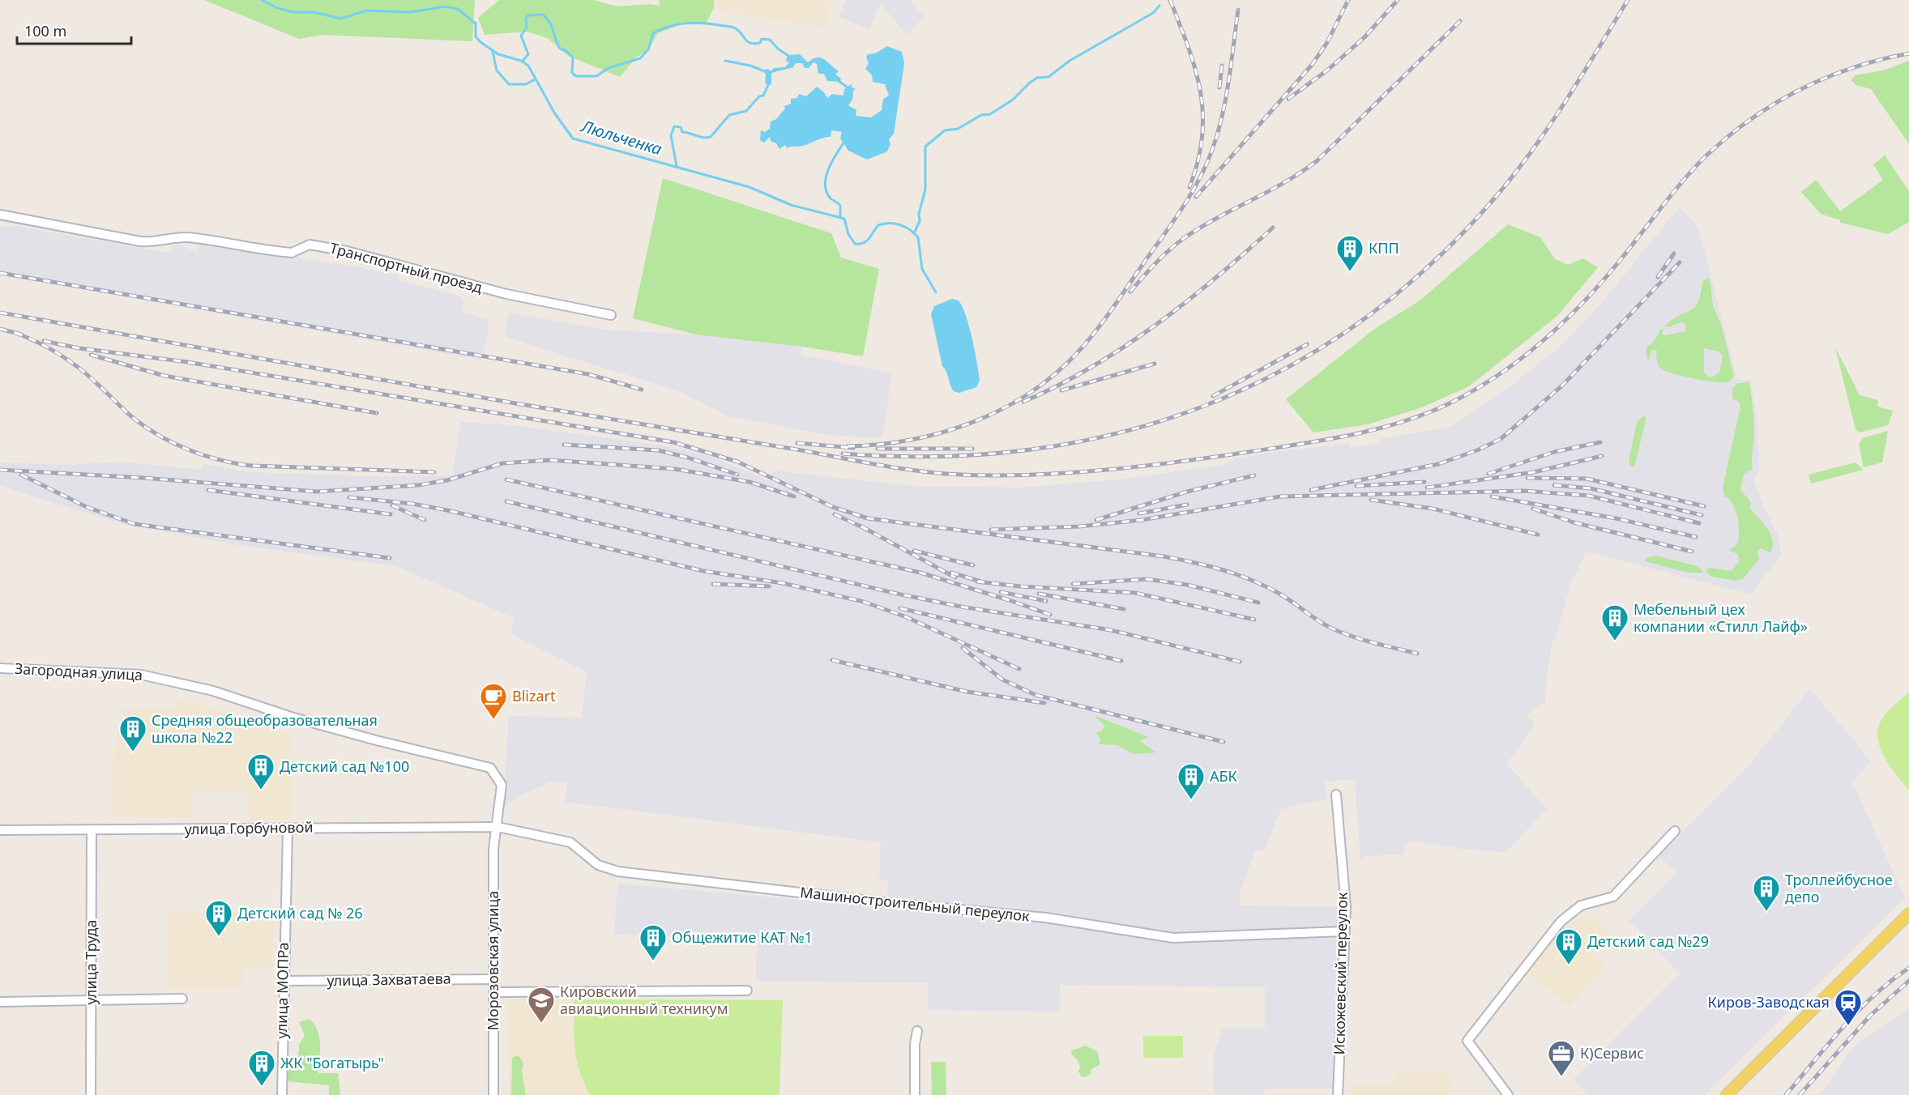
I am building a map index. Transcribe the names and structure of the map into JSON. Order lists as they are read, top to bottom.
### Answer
{
  "streets": {
    "street": [
      "Транспортный проезд",
      "Загородная улица",
      "улица Горбуновой",
      "Машиностроительный переулок",
      "Морозовская улица",
      "улица Труда",
      "Искожевский переулок",
      "улица Захватаева",
      "улица МОПРа"
    ]
  },
  "crossings": [
    ["Загородная улица", "улица Горбуновой"],
    ["Загородная улица", "Машиностроительный переулок"],
    ["Загородная улица", "Морозовская улица"],
    ["улица Горбуновой", "Машиностроительный переулок"],
    ["улица Горбуновой", "Морозовская улица"],
    ["улица Горбуновой", "улица Труда"],
    ["улица Горбуновой", "улица МОПРа"],
    ["Машиностроительный переулок", "Морозовская улица"],
    ["Машиностроительный переулок", "Искожевский переулок"],
    ["Морозовская улица", "улица Захватаева"],
    ["улица Захватаева", "улица МОПРа"]
  ],
  "water": ["Люльченка"],
  "places": {
    "building": [
      "КПП",
      "Мебельный цех компании «Стилл Лайф»",
      "Средняя общеобразовательная школа №22",
      "Детский сад №100",
      "АБК",
      "Троллейбусное депо",
      "Детский сад № 26",
      "Общежитие КАТ №1",
      "Детский сад №29",
      "ЖК \"Богатырь\""
    ],
    "cafe": ["Blizart"],
    "school or university": ["Кировский авиационный техникум"],
    "station": ["Киров-Заводская"],
    "office": ["К)Сервис"]
  },
  "scale_bar": "100 m"
}
